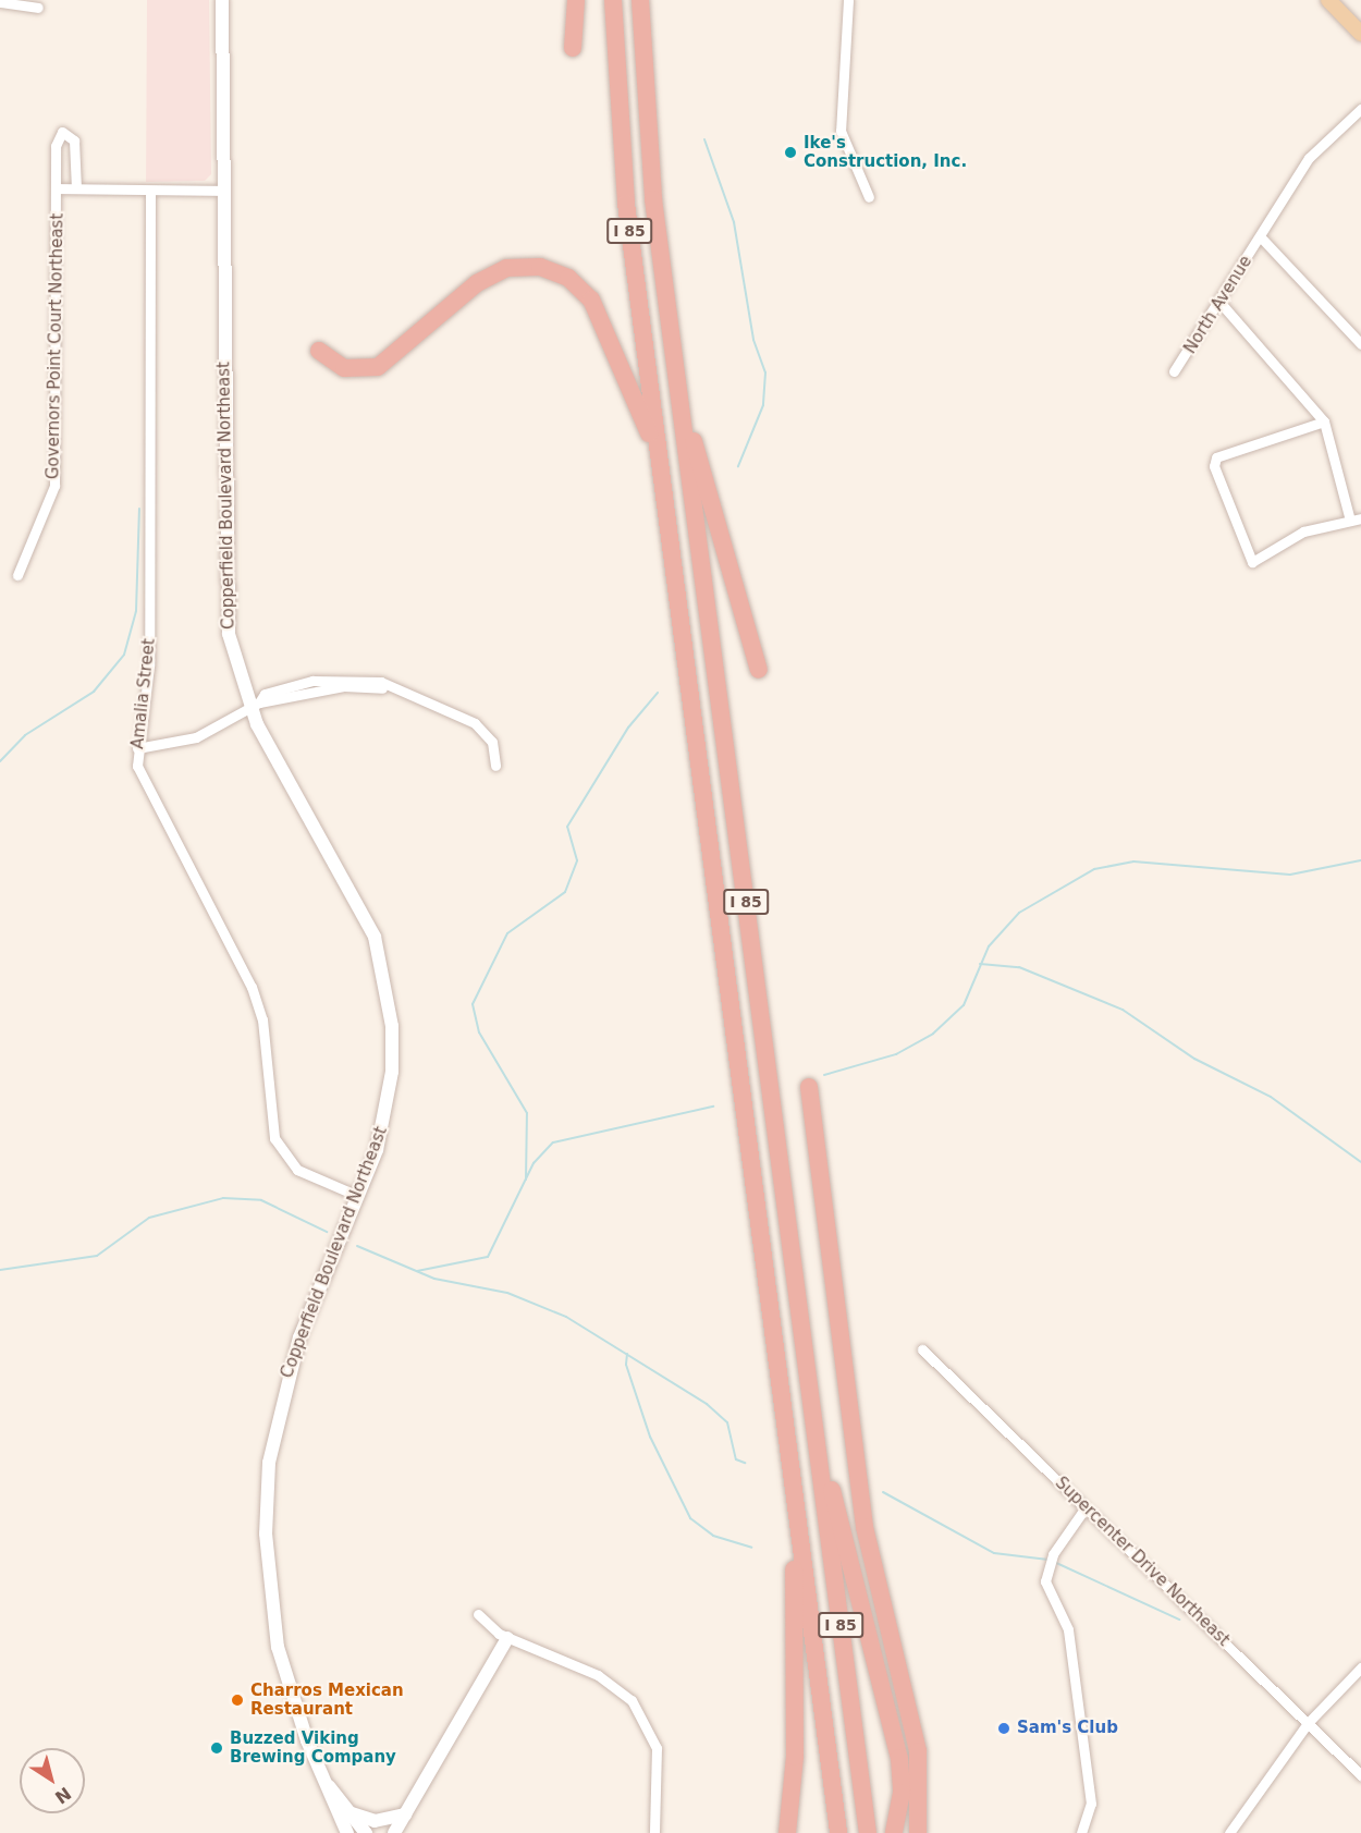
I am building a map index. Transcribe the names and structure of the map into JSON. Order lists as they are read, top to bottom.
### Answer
{
  "streets": {
    "highway": ["I 85"],
    "main road": ["Copperfield Boulevard Northeast"],
    "street": [
      "North Avenue",
      "Governors Point Court Northeast",
      "Amalia Street",
      "Supercenter Drive Northeast"
    ]
  },
  "crossings": [
    ["Copperfield Boulevard Northeast", "Amalia Street"]
  ],
  "places": [
    "Ike's Construction, Inc.",
    "Charros Mexican Restaurant",
    "Sam's Club",
    "Buzzed Viking Brewing Company"
  ],
  "north": "bottom right"
}
